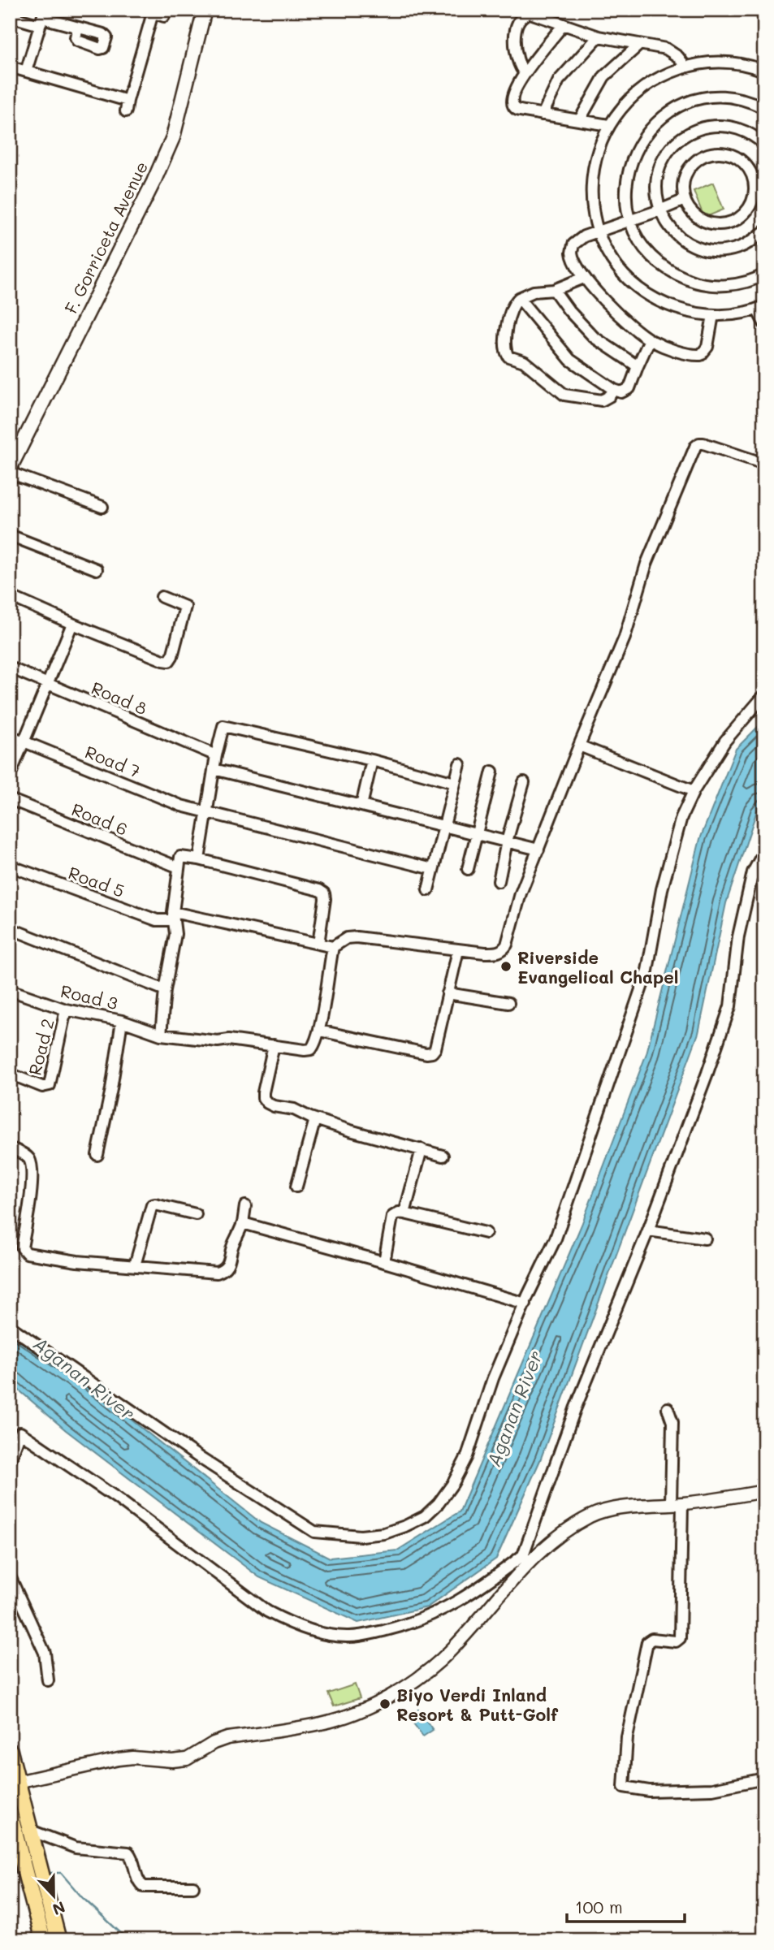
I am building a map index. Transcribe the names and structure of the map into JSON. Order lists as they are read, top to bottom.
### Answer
{
  "streets": {
    "main road": ["F. Gorriceta Avenue"],
    "street": [
      "Road 8",
      "Road 7",
      "Road 6",
      "Road 5",
      "Road 3",
      "Road 2"
    ]
  },
  "crossings": [
    ["Road 3", "Road 2"]
  ],
  "water": ["Aganan River"],
  "places": ["Riverside Evangelical Chapel", "Biyo Verdi Inland Resort & Putt-Golf"],
  "scale_bar": "100 m",
  "north": "bottom"
}
